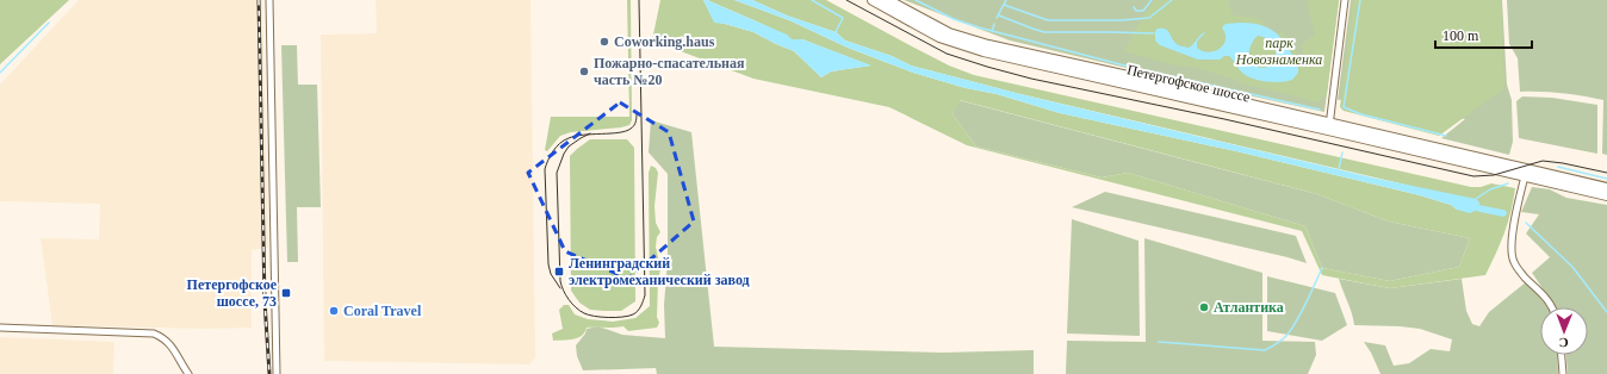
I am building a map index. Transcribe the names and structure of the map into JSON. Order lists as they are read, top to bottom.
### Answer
{
  "streets": {
    "main road": ["Петергофское шоссе"]
  },
  "parks": ["парк Новознаменка"],
  "places": {
    "other": [
      "Coworking.haus",
      "Пожарно-спасательная часть №20",
      "Атлантика",
      "Coral Travel"
    ],
    "transit": ["Ленинградский электромеханический завод", "Петергофское шоссе, 73"]
  },
  "scale_bar": "100 m",
  "north": "bottom"
}
